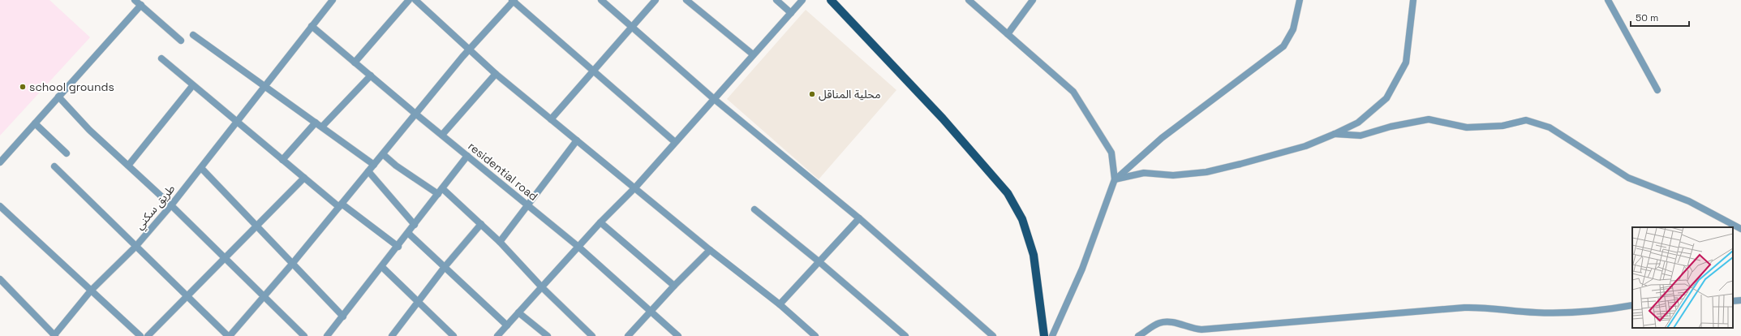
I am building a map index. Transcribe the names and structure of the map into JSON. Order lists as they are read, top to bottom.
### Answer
{
  "streets": {
    "street": ["residential road", "طريق سكني"]
  },
  "crossings": [
    ["residential road", "طريق سكني"]
  ],
  "places": ["school grounds", "محلية المناقل"],
  "scale_bar": "50 m"
}
